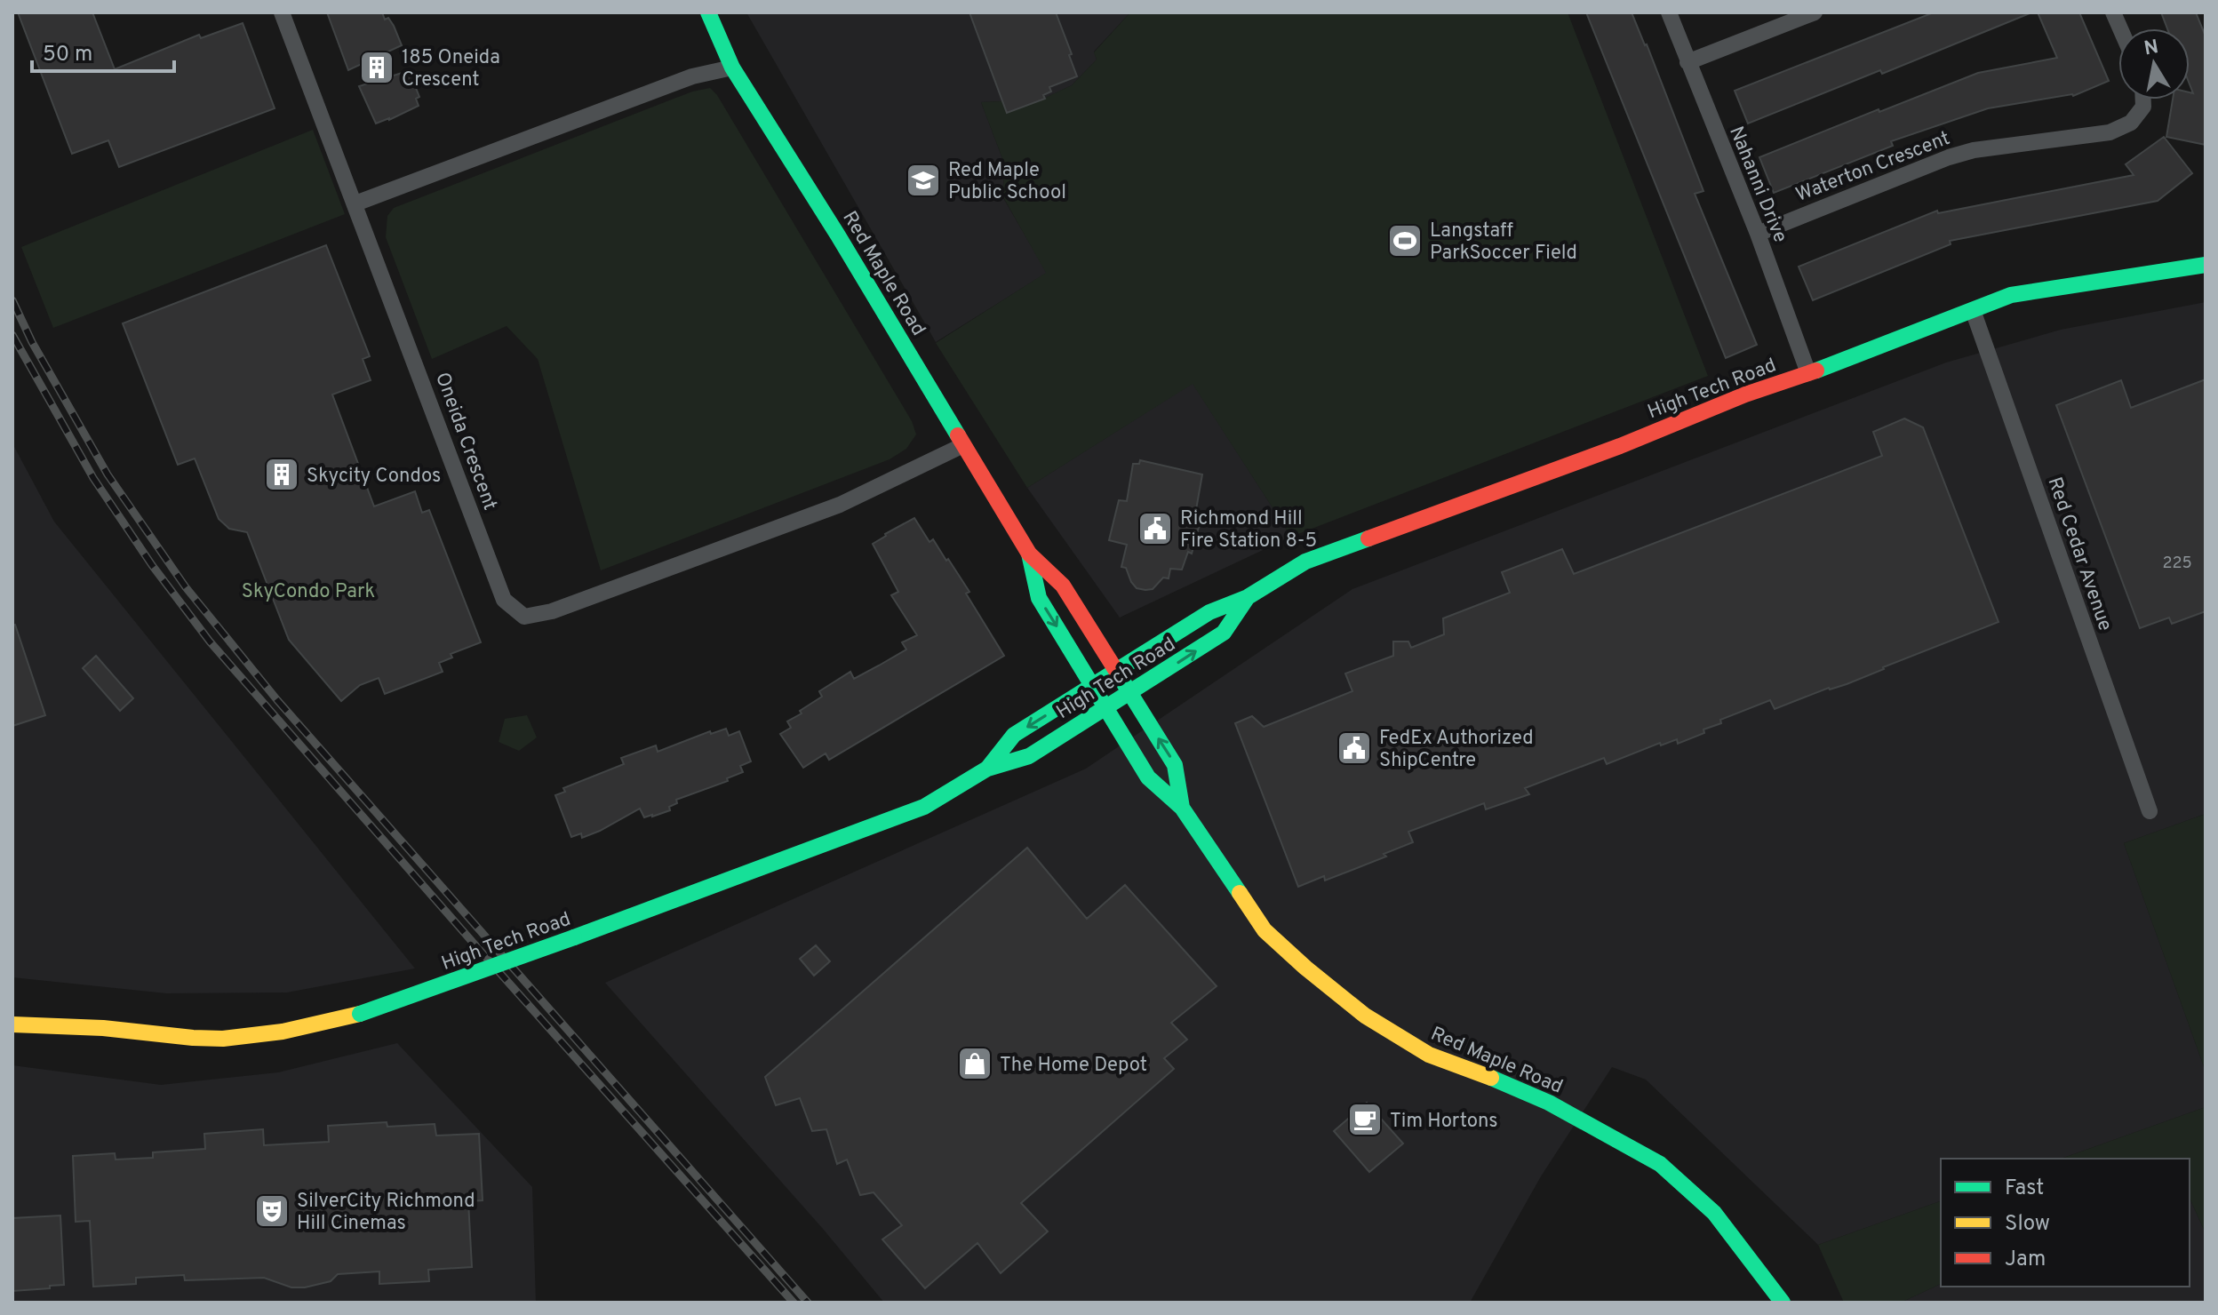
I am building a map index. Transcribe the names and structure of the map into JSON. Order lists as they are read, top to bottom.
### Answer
{
  "streets": {
    "street": [
      "Waterton Crescent",
      "Nahanni Drive",
      "Red Maple Road",
      "High Tech Road",
      "Oneida Crescent",
      "Red Cedar Avenue"
    ]
  },
  "crossings": [
    ["Waterton Crescent", "Nahanni Drive"],
    ["Nahanni Drive", "High Tech Road"],
    ["Red Maple Road", "High Tech Road"],
    ["Red Maple Road", "Oneida Crescent"],
    ["High Tech Road", "Red Cedar Avenue"]
  ],
  "parks": ["SkyCondo Park"],
  "places": {
    "building": ["185 Oneida Crescent", "Skycity Condos"],
    "school or university": ["Red Maple Public School"],
    "sports": ["Langstaff ParkSoccer Field"],
    "public building": ["Richmond Hill Fire Station 8-5", "FedEx Authorized ShipCentre"],
    "shop": ["The Home Depot"],
    "cafe": ["Tim Hortons"],
    "theatre": ["SilverCity Richmond Hill Cinemas"]
  },
  "house_numbers": ["225"],
  "legend": ["Fast", "Slow", "Jam"],
  "scale_bar": "50 m",
  "north": "top"
}
